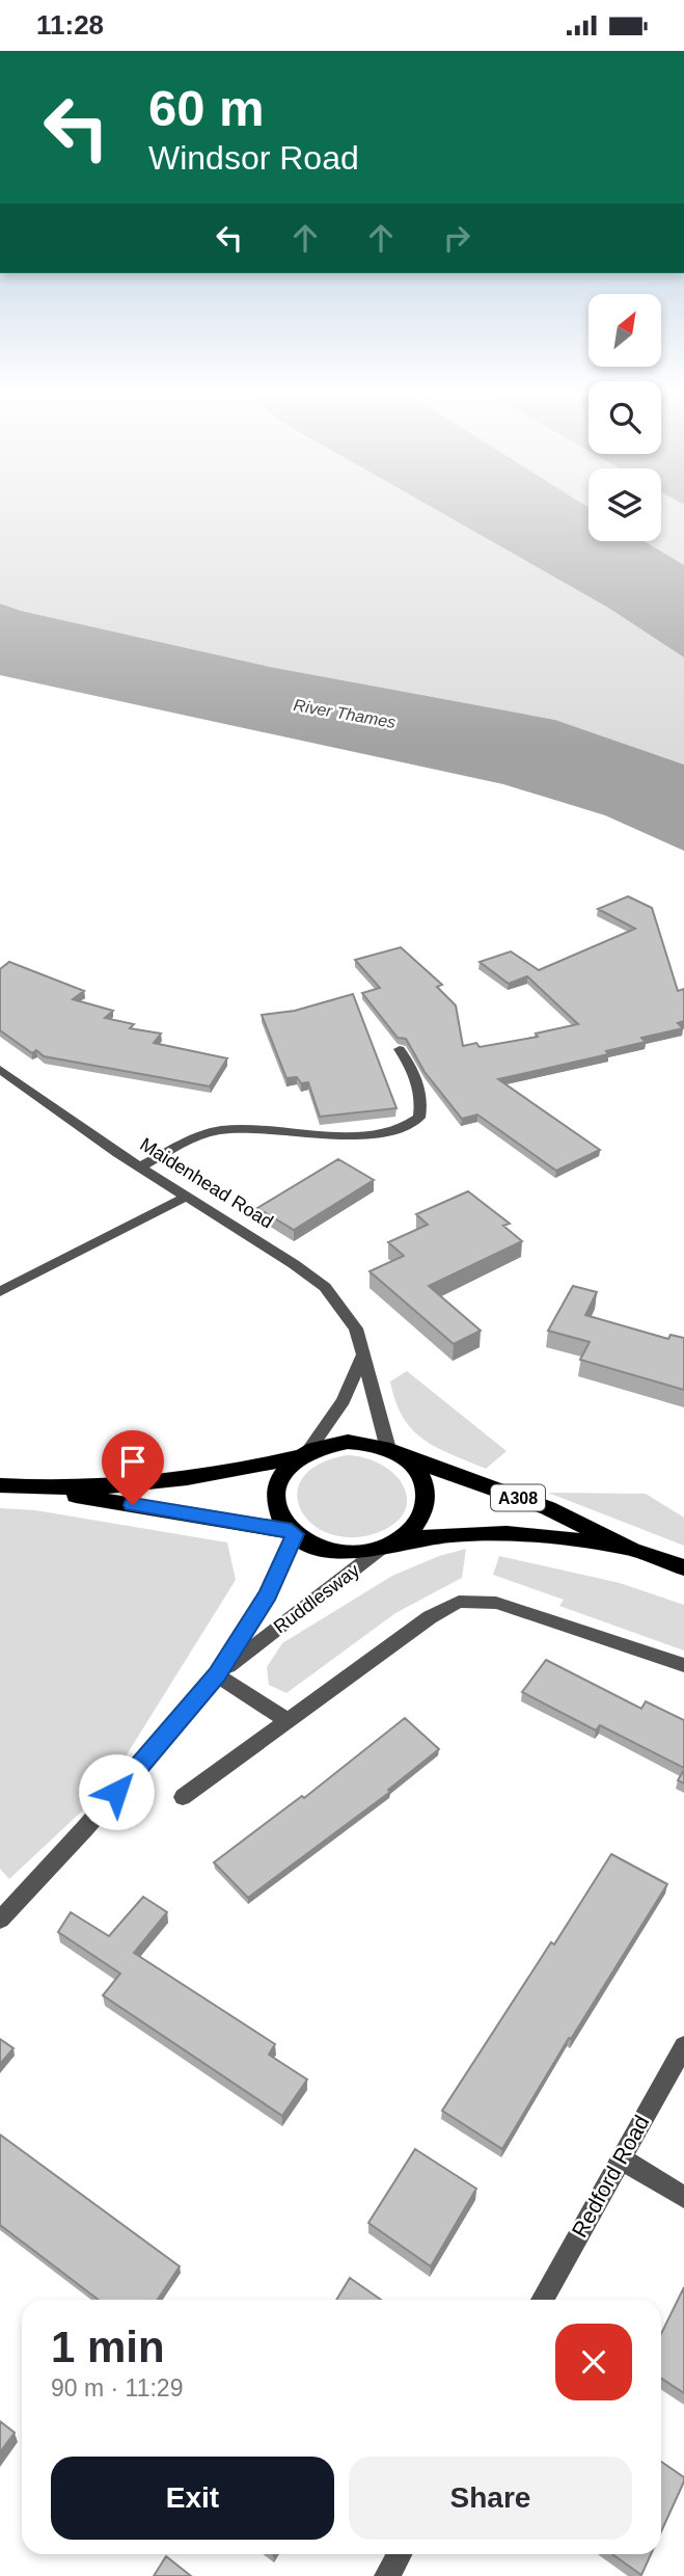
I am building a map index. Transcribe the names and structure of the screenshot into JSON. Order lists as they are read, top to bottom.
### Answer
{
  "streets": {
    "main road": ["A308"],
    "street": ["Maidenhead Road", "Ruddlesway", "Redford Road"]
  },
  "crossings": [
    ["Maidenhead Road", "A308"],
    ["Maidenhead Road", "Ruddlesway"],
    ["A308", "Ruddlesway"]
  ],
  "water": ["River Thames"],
  "north": "top right",
  "page": {
    "status": "11:28",
    "turn": ["60 m", "Windsor Road"],
    "heading": ["1 min", "90 m · 11:29"],
    "buttons": ["Exit", "Share"]
  }
}
